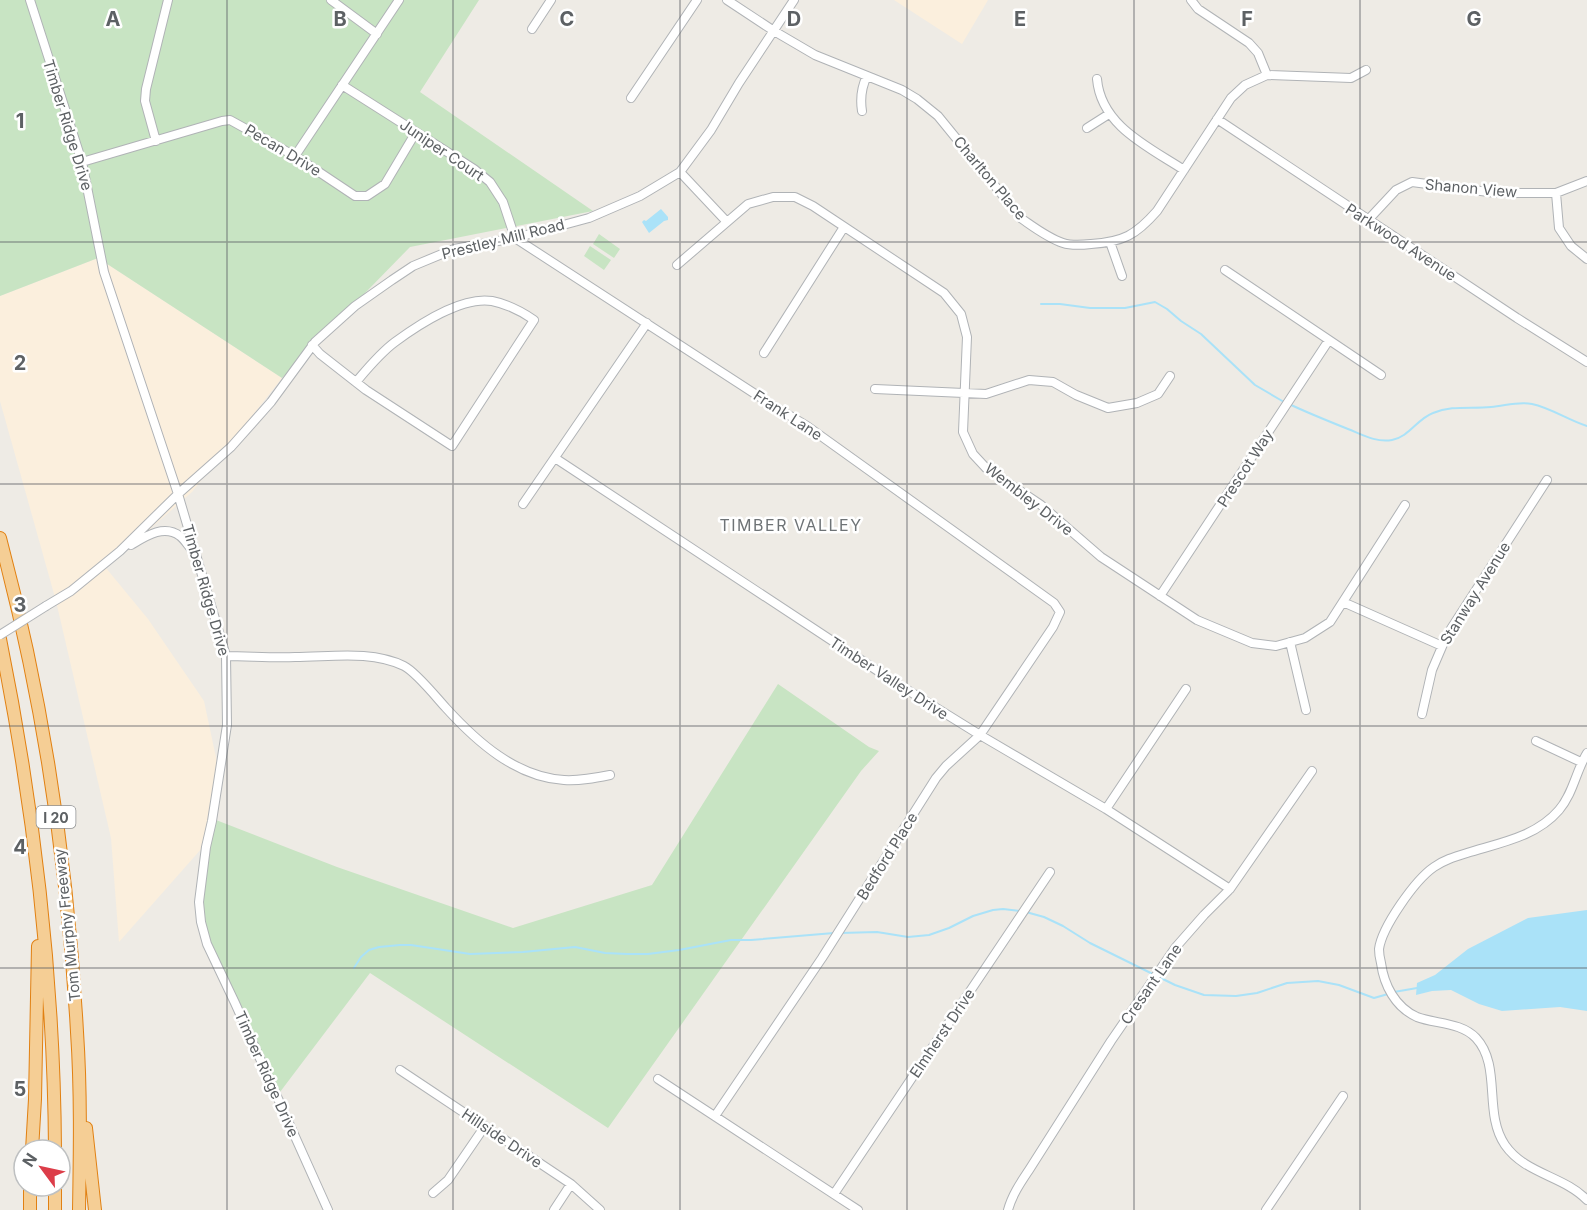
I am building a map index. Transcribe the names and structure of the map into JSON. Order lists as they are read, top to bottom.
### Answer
{
  "streets": {
    "highway": ["I 20", "Tom Murphy Freeway"],
    "street": [
      "Timber Ridge Drive",
      "Pecan Drive",
      "Juniper Court",
      "Charlton Place",
      "Shanon View",
      "Prestley Mill Road",
      "Parkwood Avenue",
      "Frank Lane",
      "Prescot Way",
      "Wembley Drive",
      "Stanway Avenue",
      "Timber Valley Drive",
      "Bedford Place",
      "Cresant Lane",
      "Elmherst Drive",
      "Hillside Drive"
    ]
  },
  "crossings": [
    ["Timber Ridge Drive", "Pecan Drive"],
    ["Timber Ridge Drive", "Prestley Mill Road"],
    ["Pecan Drive", "Juniper Court"],
    ["Juniper Court", "Prestley Mill Road"],
    ["Juniper Court", "Frank Lane"],
    ["Charlton Place", "Prestley Mill Road"],
    ["Charlton Place", "Parkwood Avenue"],
    ["Shanon View", "Parkwood Avenue"],
    ["Prestley Mill Road", "Frank Lane"],
    ["Prestley Mill Road", "Tom Murphy Freeway"],
    ["Frank Lane", "Bedford Place"],
    ["Prescot Way", "Wembley Drive"],
    ["Timber Valley Drive", "Bedford Place"],
    ["Timber Valley Drive", "Cresant Lane"]
  ],
  "districts": ["TIMBER VALLEY"],
  "north": "top left",
  "grid": {
    "columns": [
      "A",
      "B",
      "C",
      "D",
      "E",
      "F",
      "G"
    ],
    "rows": [
      "1",
      "2",
      "3",
      "4",
      "5"
    ]
  }
}
